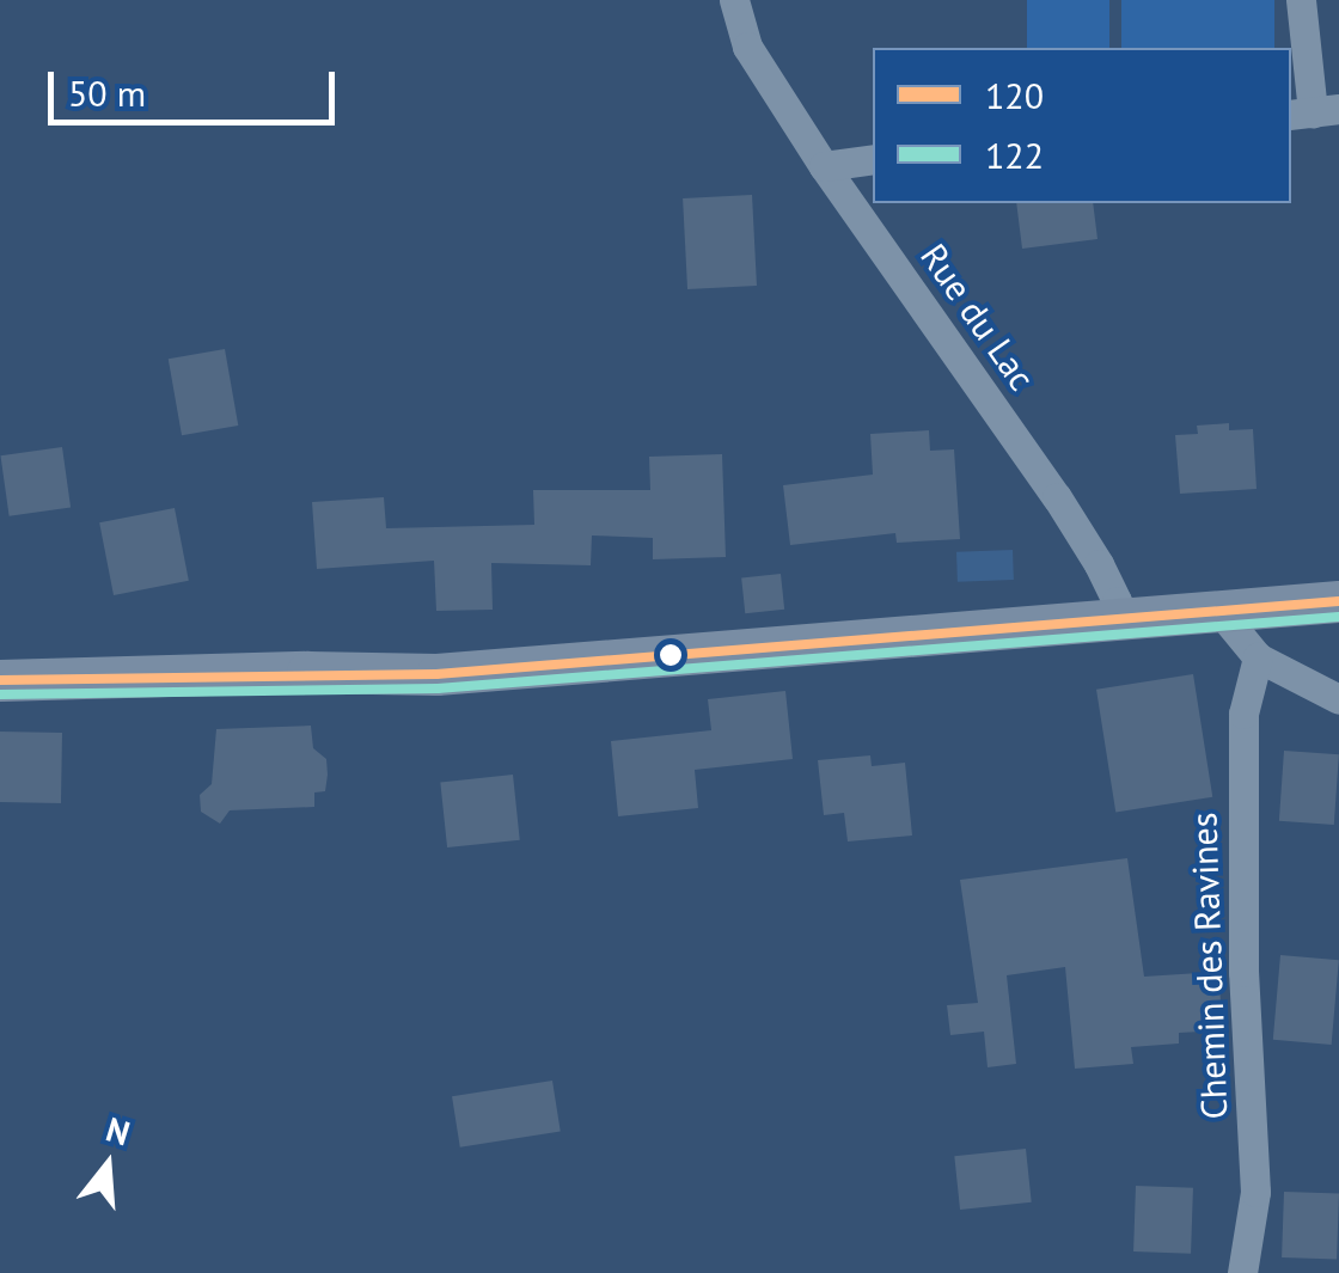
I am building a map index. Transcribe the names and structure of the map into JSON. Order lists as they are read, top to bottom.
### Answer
{
  "streets": {
    "street": ["Rue du Lac", "Chemin des Ravines"]
  },
  "lines": ["transit line 120", "transit line 122"],
  "legend": ["120", "122"],
  "scale_bar": "50 m",
  "north": "top"
}
